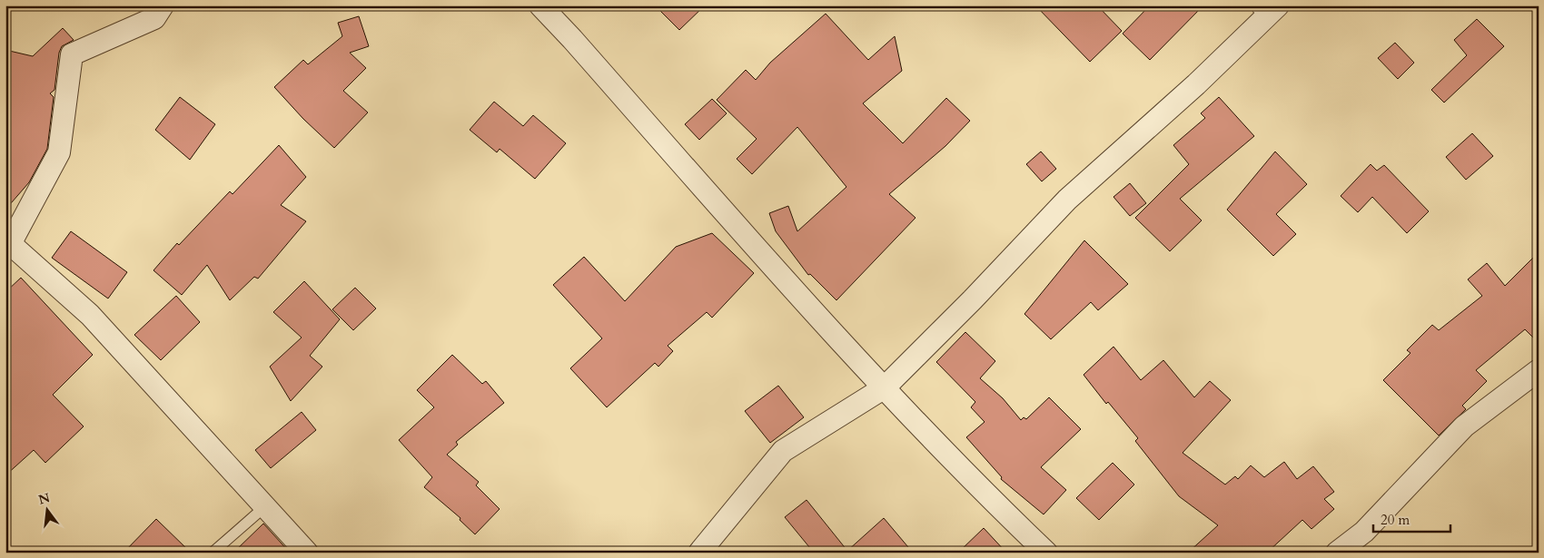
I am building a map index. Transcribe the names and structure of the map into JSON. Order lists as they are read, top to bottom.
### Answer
{
  "scale_bar": "20 m",
  "north": "top"
}
